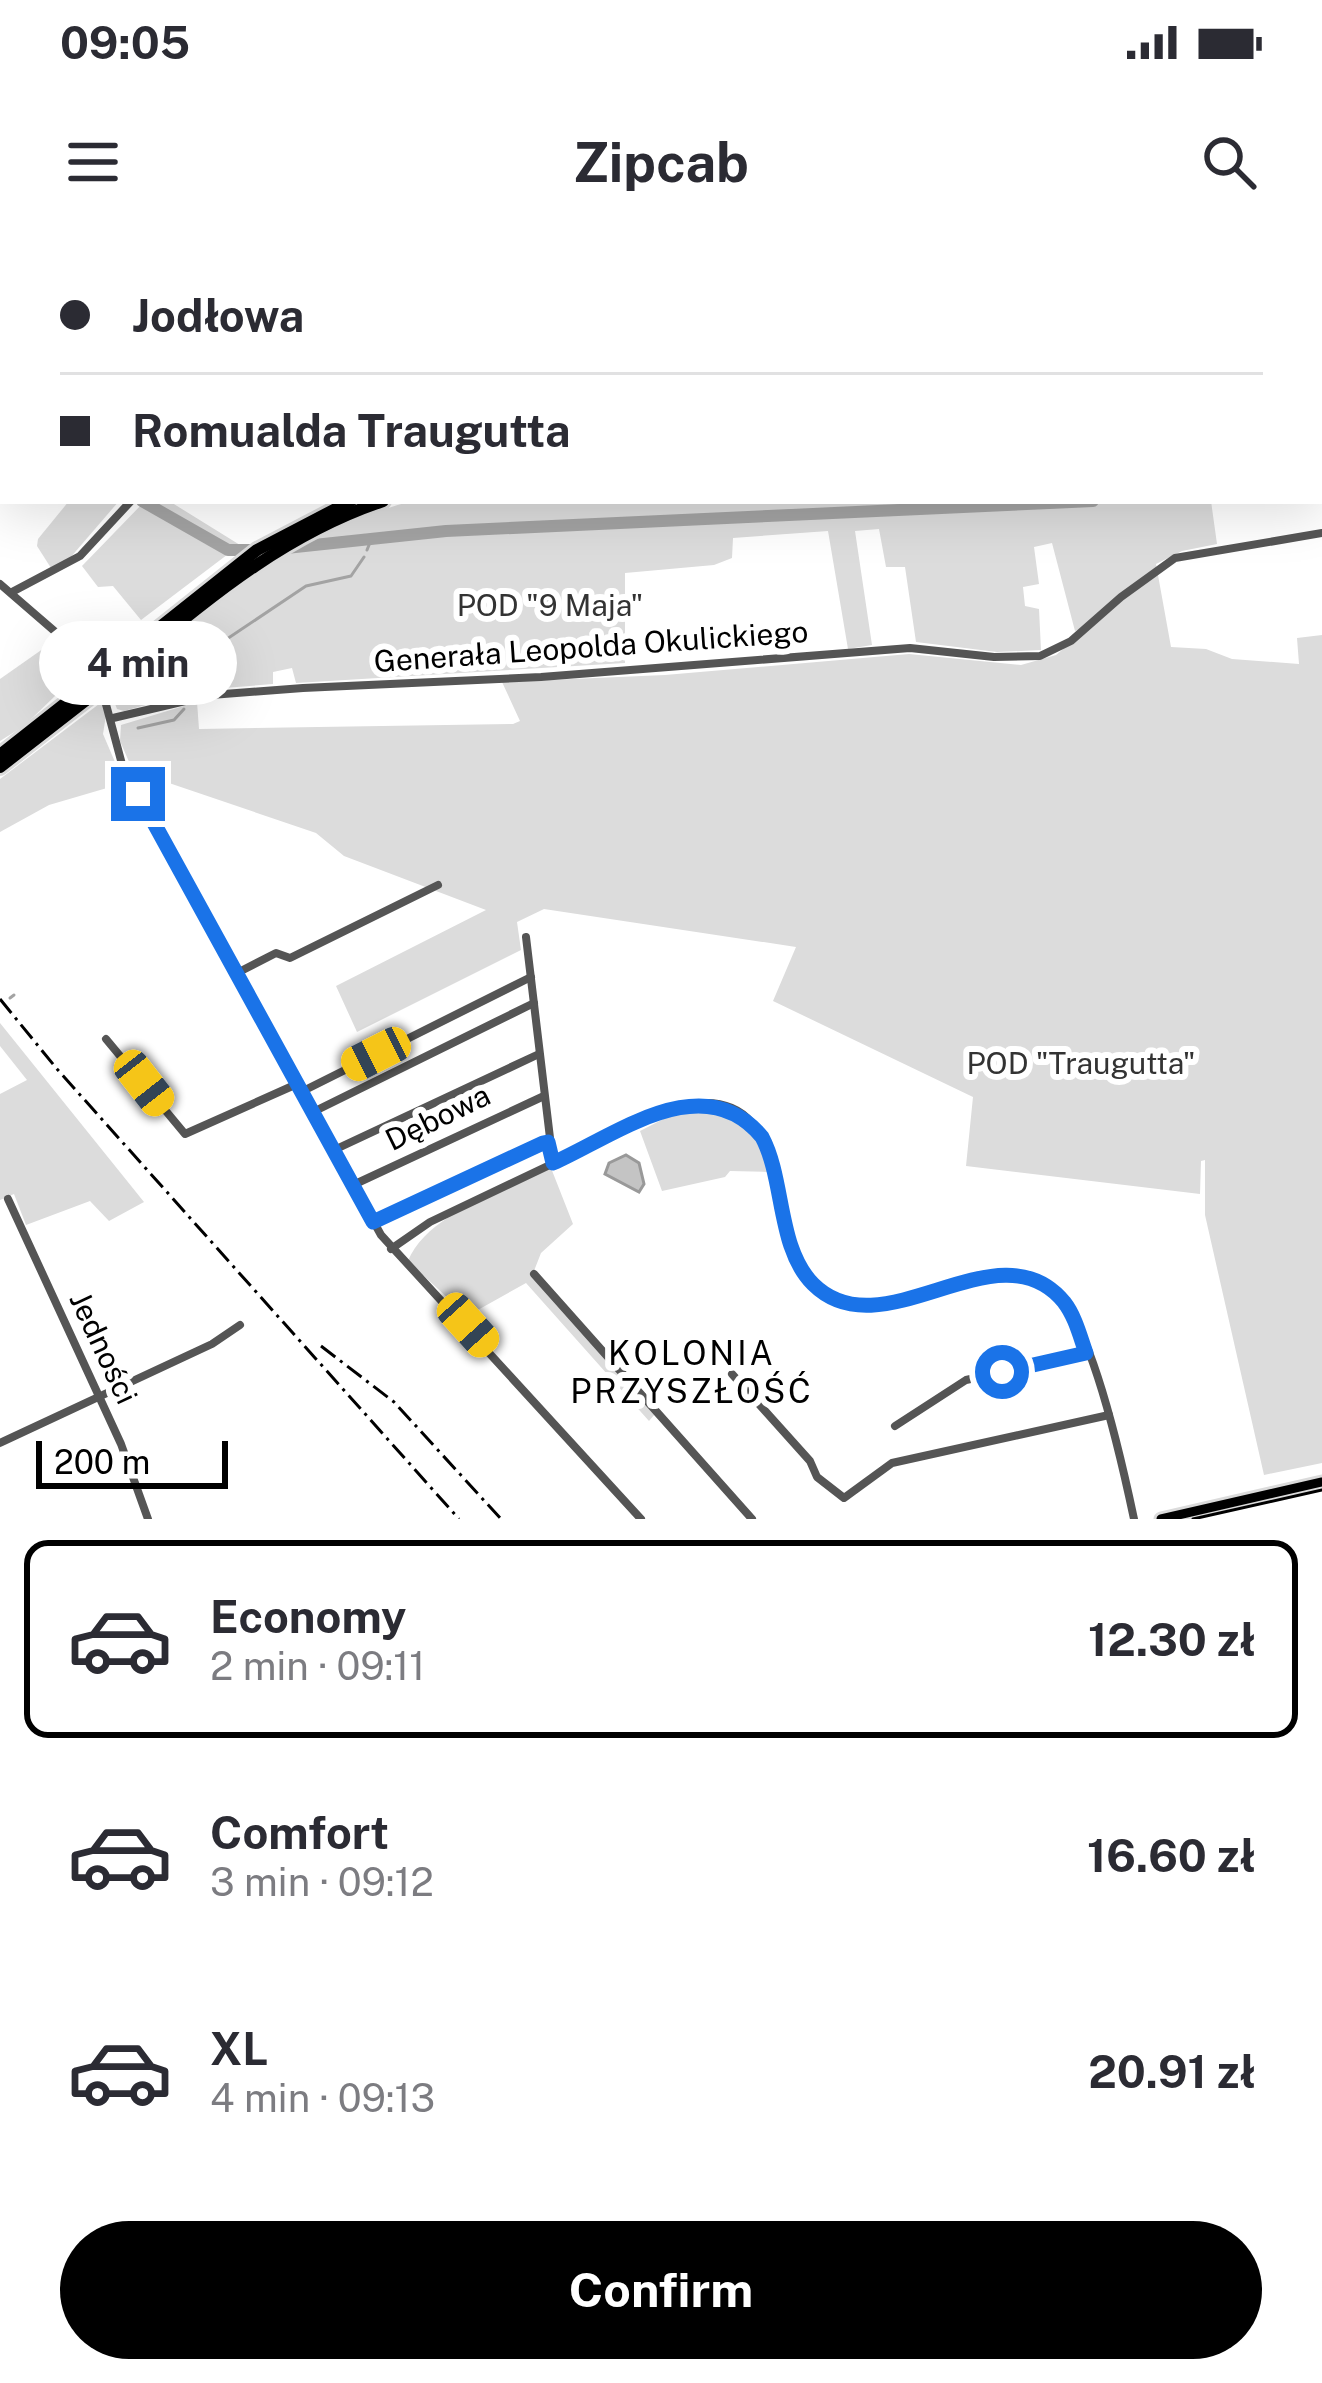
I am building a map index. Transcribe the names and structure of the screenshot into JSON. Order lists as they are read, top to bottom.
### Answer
{
  "streets": {
    "street": ["Generała Leopolda Okulickiego", "Dębowa", "Jedności"]
  },
  "districts": ["KOLONIA PRZYSZŁOŚĆ"],
  "parks": ["POD \"9 Maja\"", "POD \"Traugutta\""],
  "scale_bar": "200 m",
  "page": {
    "status": "09:05",
    "header": "Zipcab",
    "banner": ["Jodłowa", "Romualda Traugutta"],
    "bubble": "4 min",
    "scale": "200 m",
    "list": [
      {
        "name": "Economy",
        "note": "2 min · 09:11",
        "value": "12.30 zł"
      },
      {
        "name": "Comfort",
        "note": "3 min · 09:12",
        "value": "16.60 zł"
      },
      {
        "name": "XL",
        "note": "4 min · 09:13",
        "value": "20.91 zł"
      }
    ],
    "buttons": "Confirm"
  }
}
